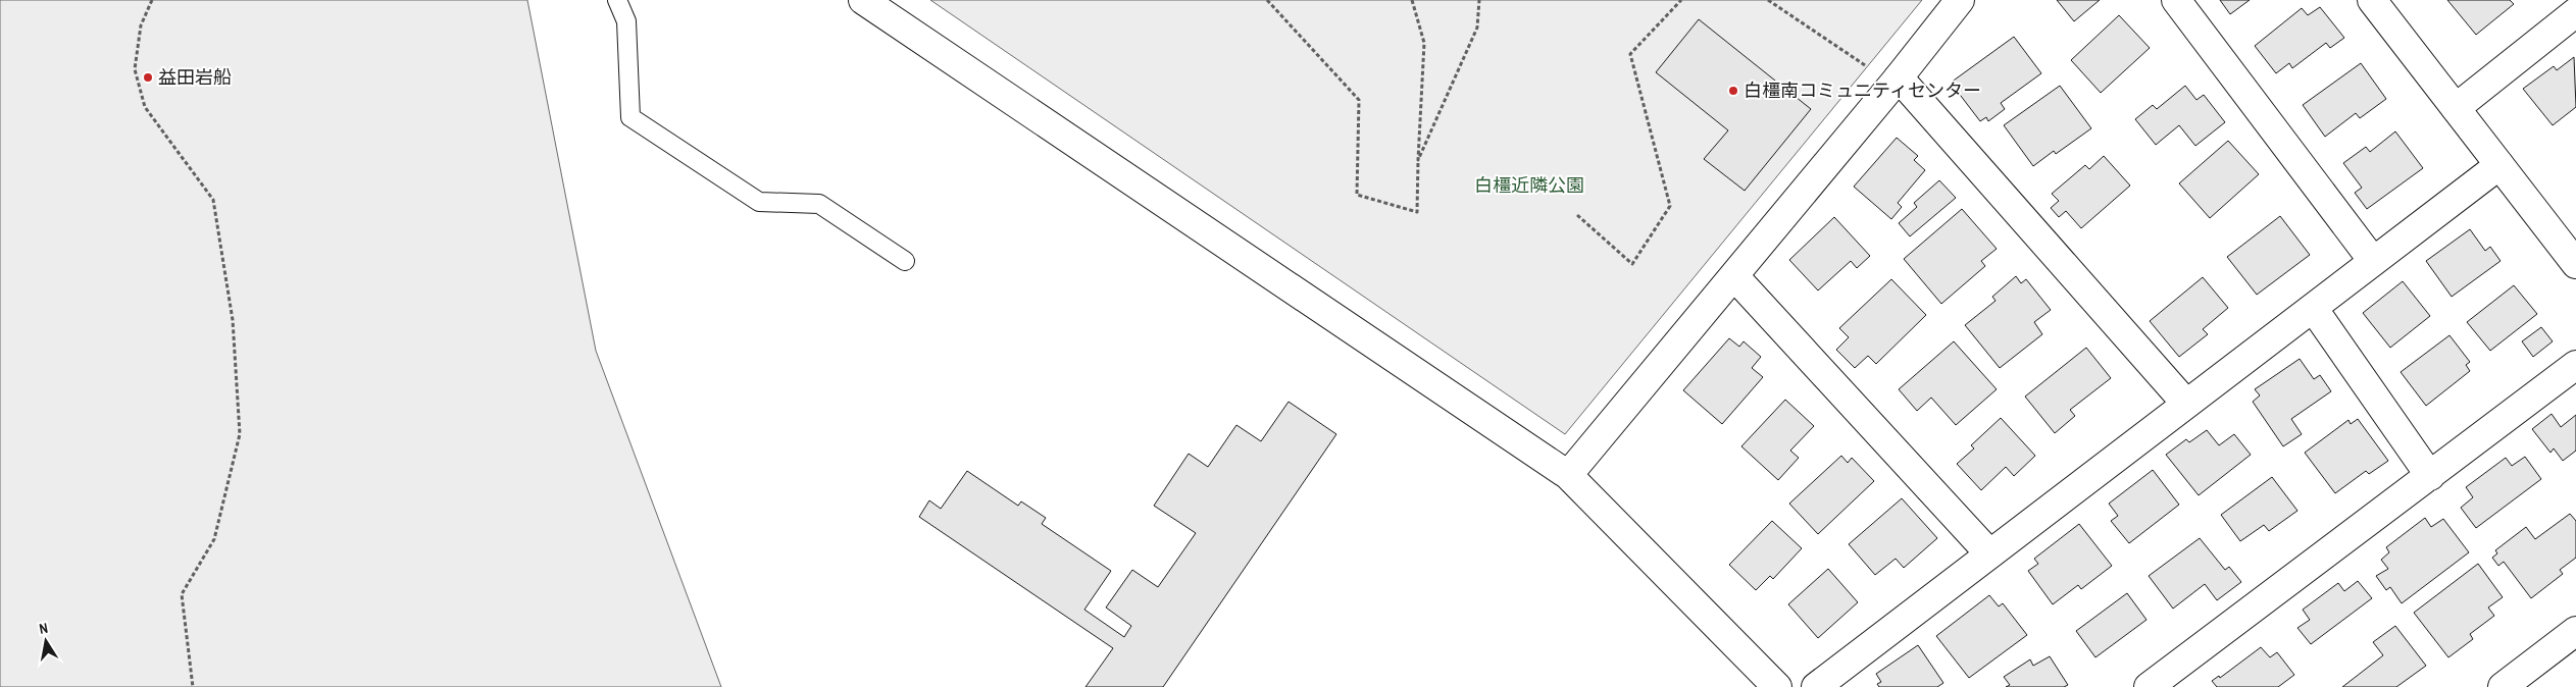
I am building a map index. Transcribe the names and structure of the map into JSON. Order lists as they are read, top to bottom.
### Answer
{
  "parks": ["白橿近隣公園"],
  "places": ["益田岩船", "白橿南コミュニティセンター"],
  "north": "top"
}
